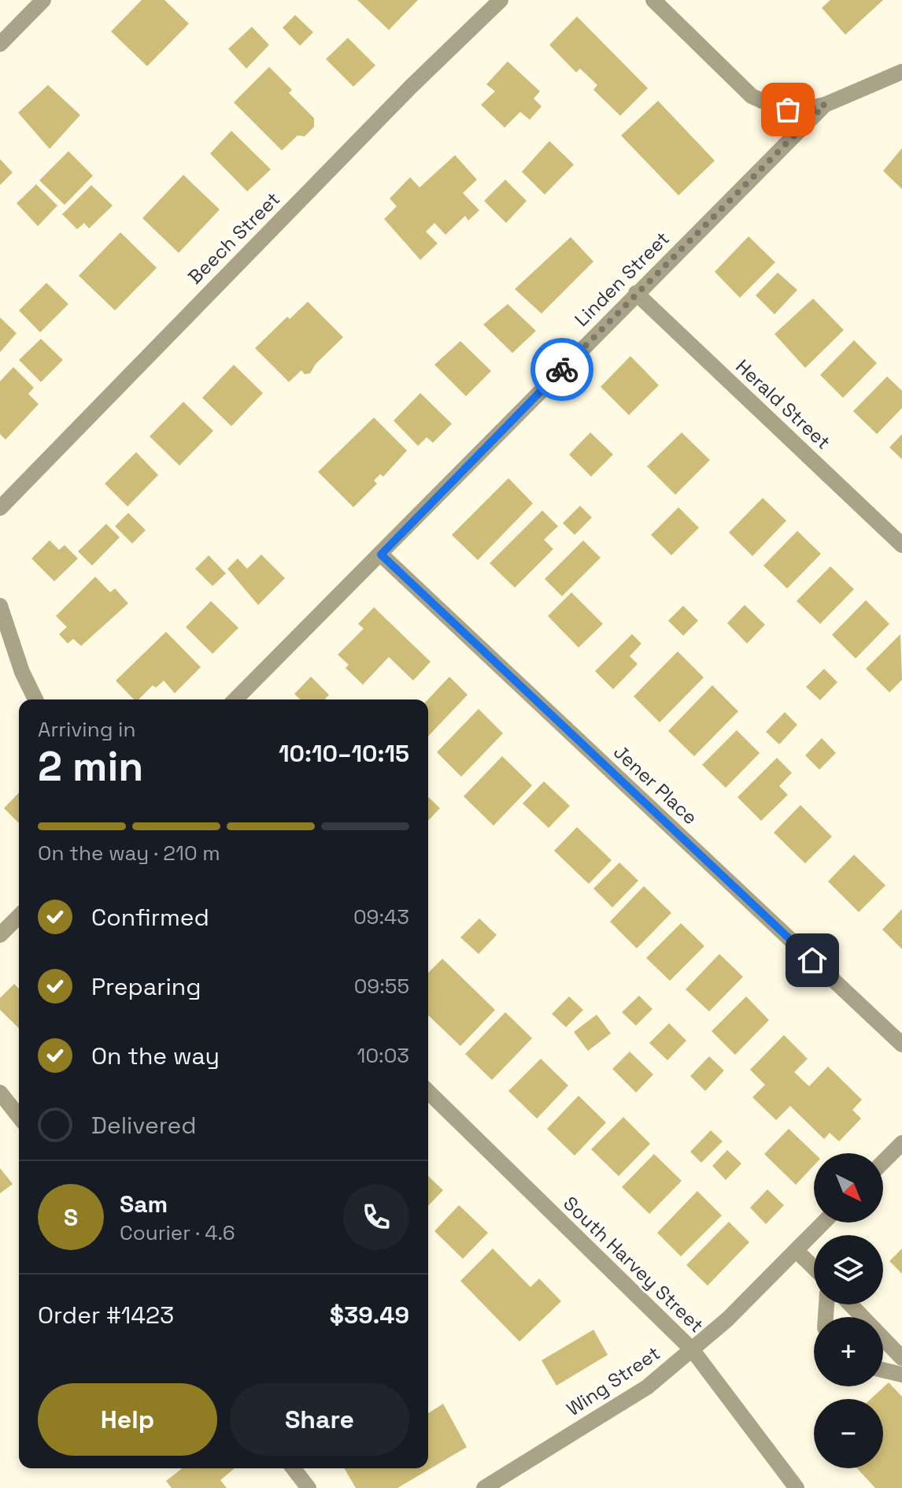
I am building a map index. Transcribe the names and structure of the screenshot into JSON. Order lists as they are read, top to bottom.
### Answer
{
  "streets": {
    "street": [
      "Beech Street",
      "Linden Street",
      "Herald Street",
      "Jener Place",
      "South Harvey Street",
      "Wing Street"
    ]
  },
  "crossings": [
    ["Linden Street", "Herald Street"],
    ["Linden Street", "Jener Place"],
    ["South Harvey Street", "Wing Street"]
  ],
  "north": "bottom right",
  "page": {
    "heading": ["2 min", "Arriving in", "10:10–10:15"],
    "panel": [
      "Sam",
      "Courier · 4.6",
      "Order #1423",
      "$39.49"
    ],
    "bar": "On the way · 210 m",
    "list": [
      ["Confirmed", "09:43"],
      ["Preparing", "09:55"],
      ["On the way", "10:03"],
      "Delivered"
    ],
    "map_buttons": ["+", "−"],
    "round": "S",
    "buttons": ["Help", "Share"]
  }
}
